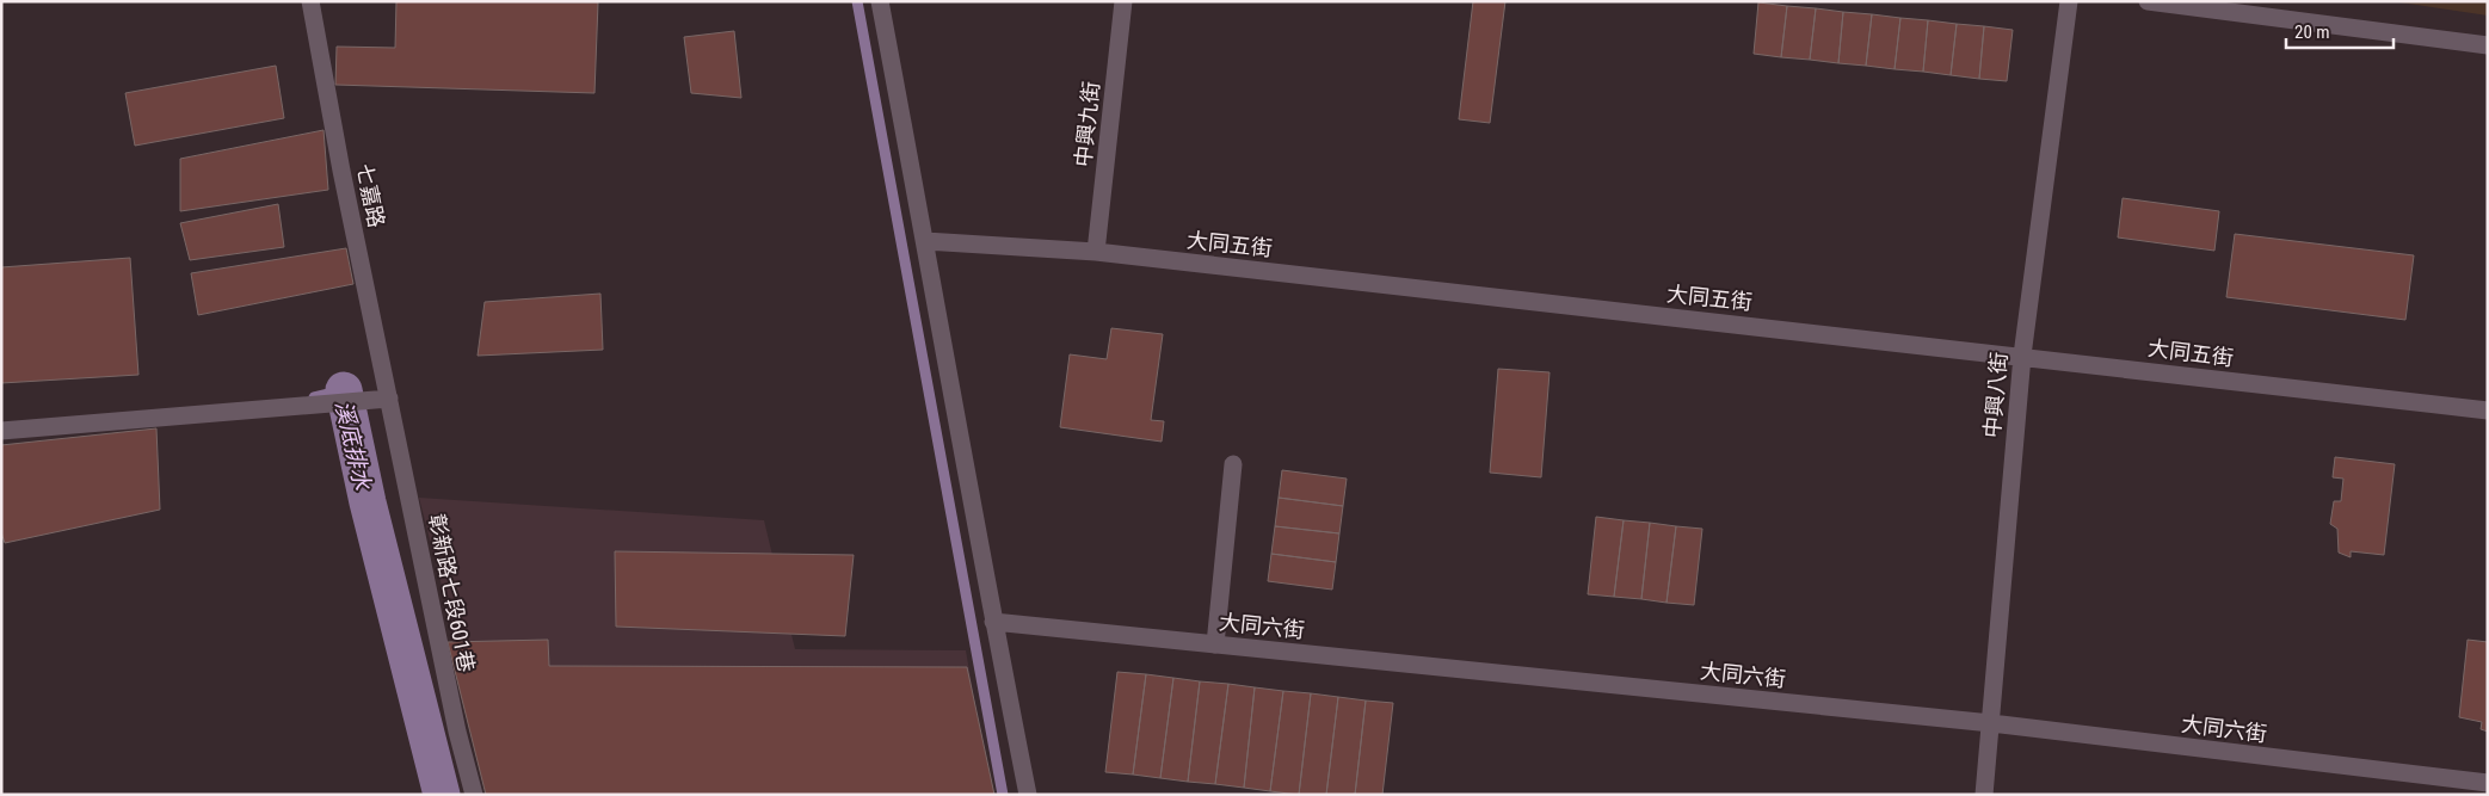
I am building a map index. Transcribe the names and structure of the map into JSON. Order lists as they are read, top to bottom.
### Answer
{
  "streets": {
    "street": [
      "中興九街",
      "七嘉路",
      "大同五街",
      "中興八街",
      "彰新路七段601巷",
      "大同六街"
    ]
  },
  "crossings": [
    ["中興九街", "大同五街"],
    ["七嘉路", "彰新路七段601巷"],
    ["大同五街", "中興八街"],
    ["中興八街", "大同六街"]
  ],
  "water": ["溪底排水"],
  "scale_bar": "20 m"
}
